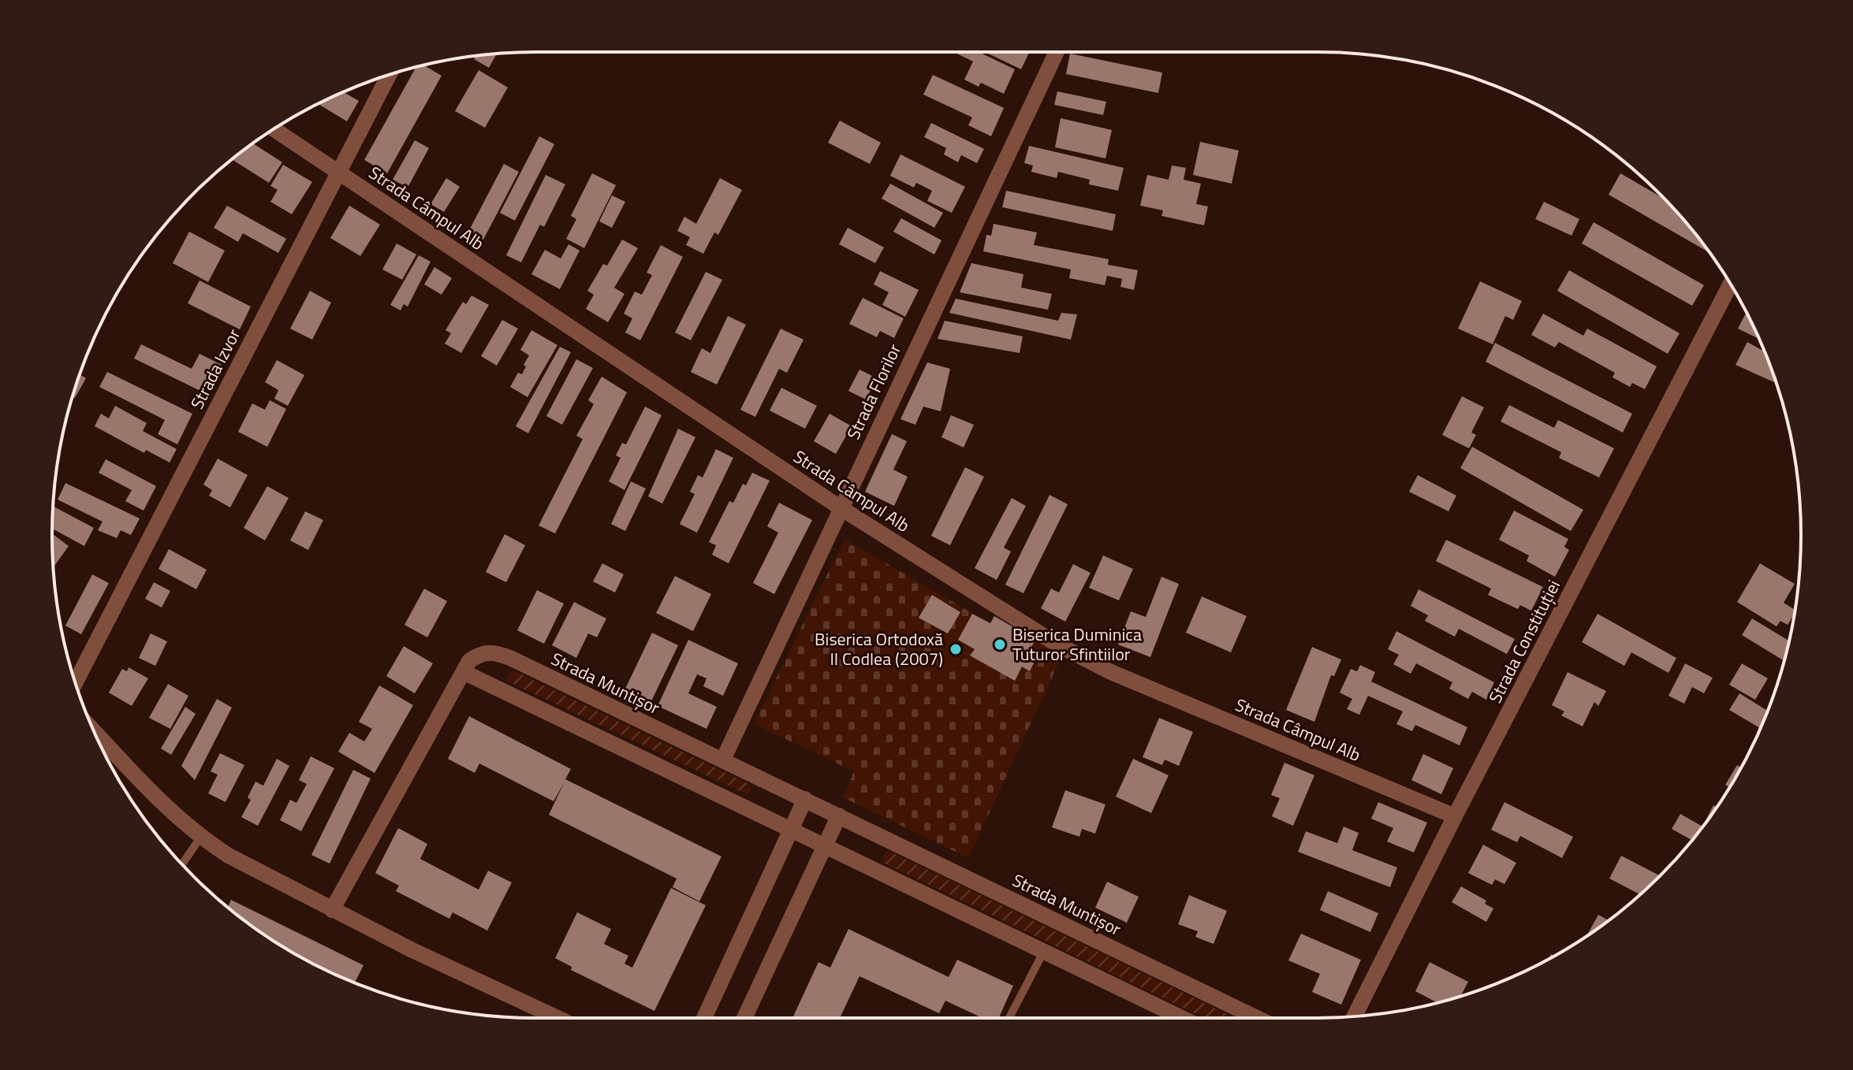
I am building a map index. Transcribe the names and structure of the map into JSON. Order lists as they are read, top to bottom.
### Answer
{
  "streets": {
    "street": [
      "Strada Câmpul Alb",
      "Strada Izvor",
      "Strada Florilor",
      "Strada Constituției",
      "Strada Muntișor"
    ]
  },
  "crossings": [
    ["Strada Câmpul Alb", "Strada Izvor"],
    ["Strada Câmpul Alb", "Strada Florilor"],
    ["Strada Câmpul Alb", "Strada Constituției"],
    ["Strada Florilor", "Strada Muntișor"]
  ],
  "places": ["Biserica Duminica Tuturor Sfintiilor", "Biserica Ortodoxă II Codlea (2007)"]
}
